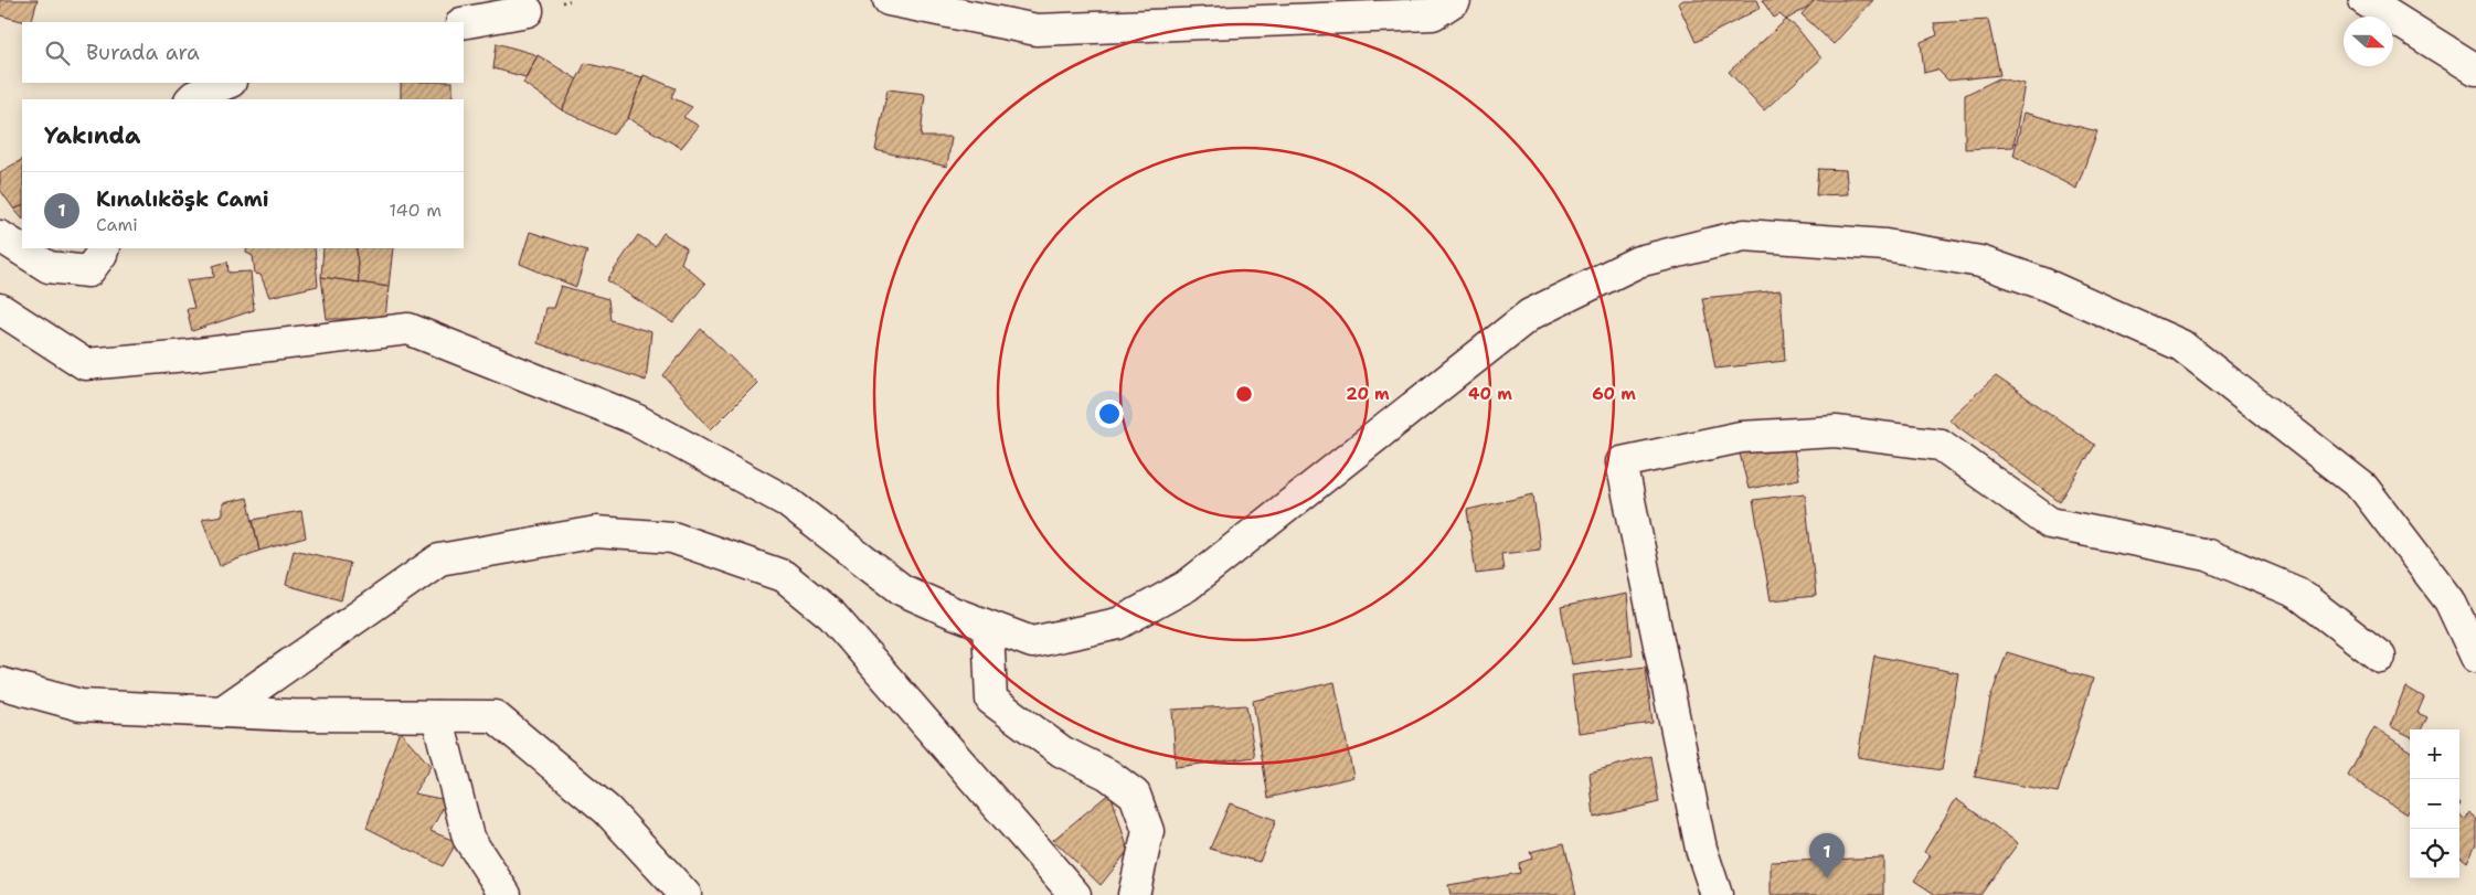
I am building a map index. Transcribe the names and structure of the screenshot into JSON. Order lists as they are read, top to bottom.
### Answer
{
  "north": "right",
  "page": {
    "search": "Burada ara",
    "heading": "Yakında",
    "list": [
      {
        "mark": "1",
        "name": "Kınalıköşk Cami",
        "note": "Cami",
        "value": "140 m"
      }
    ],
    "map_buttons": ["+", "−"],
    "pins": "1"
  },
  "rings": ["20 m", "40 m", "60 m"]
}
